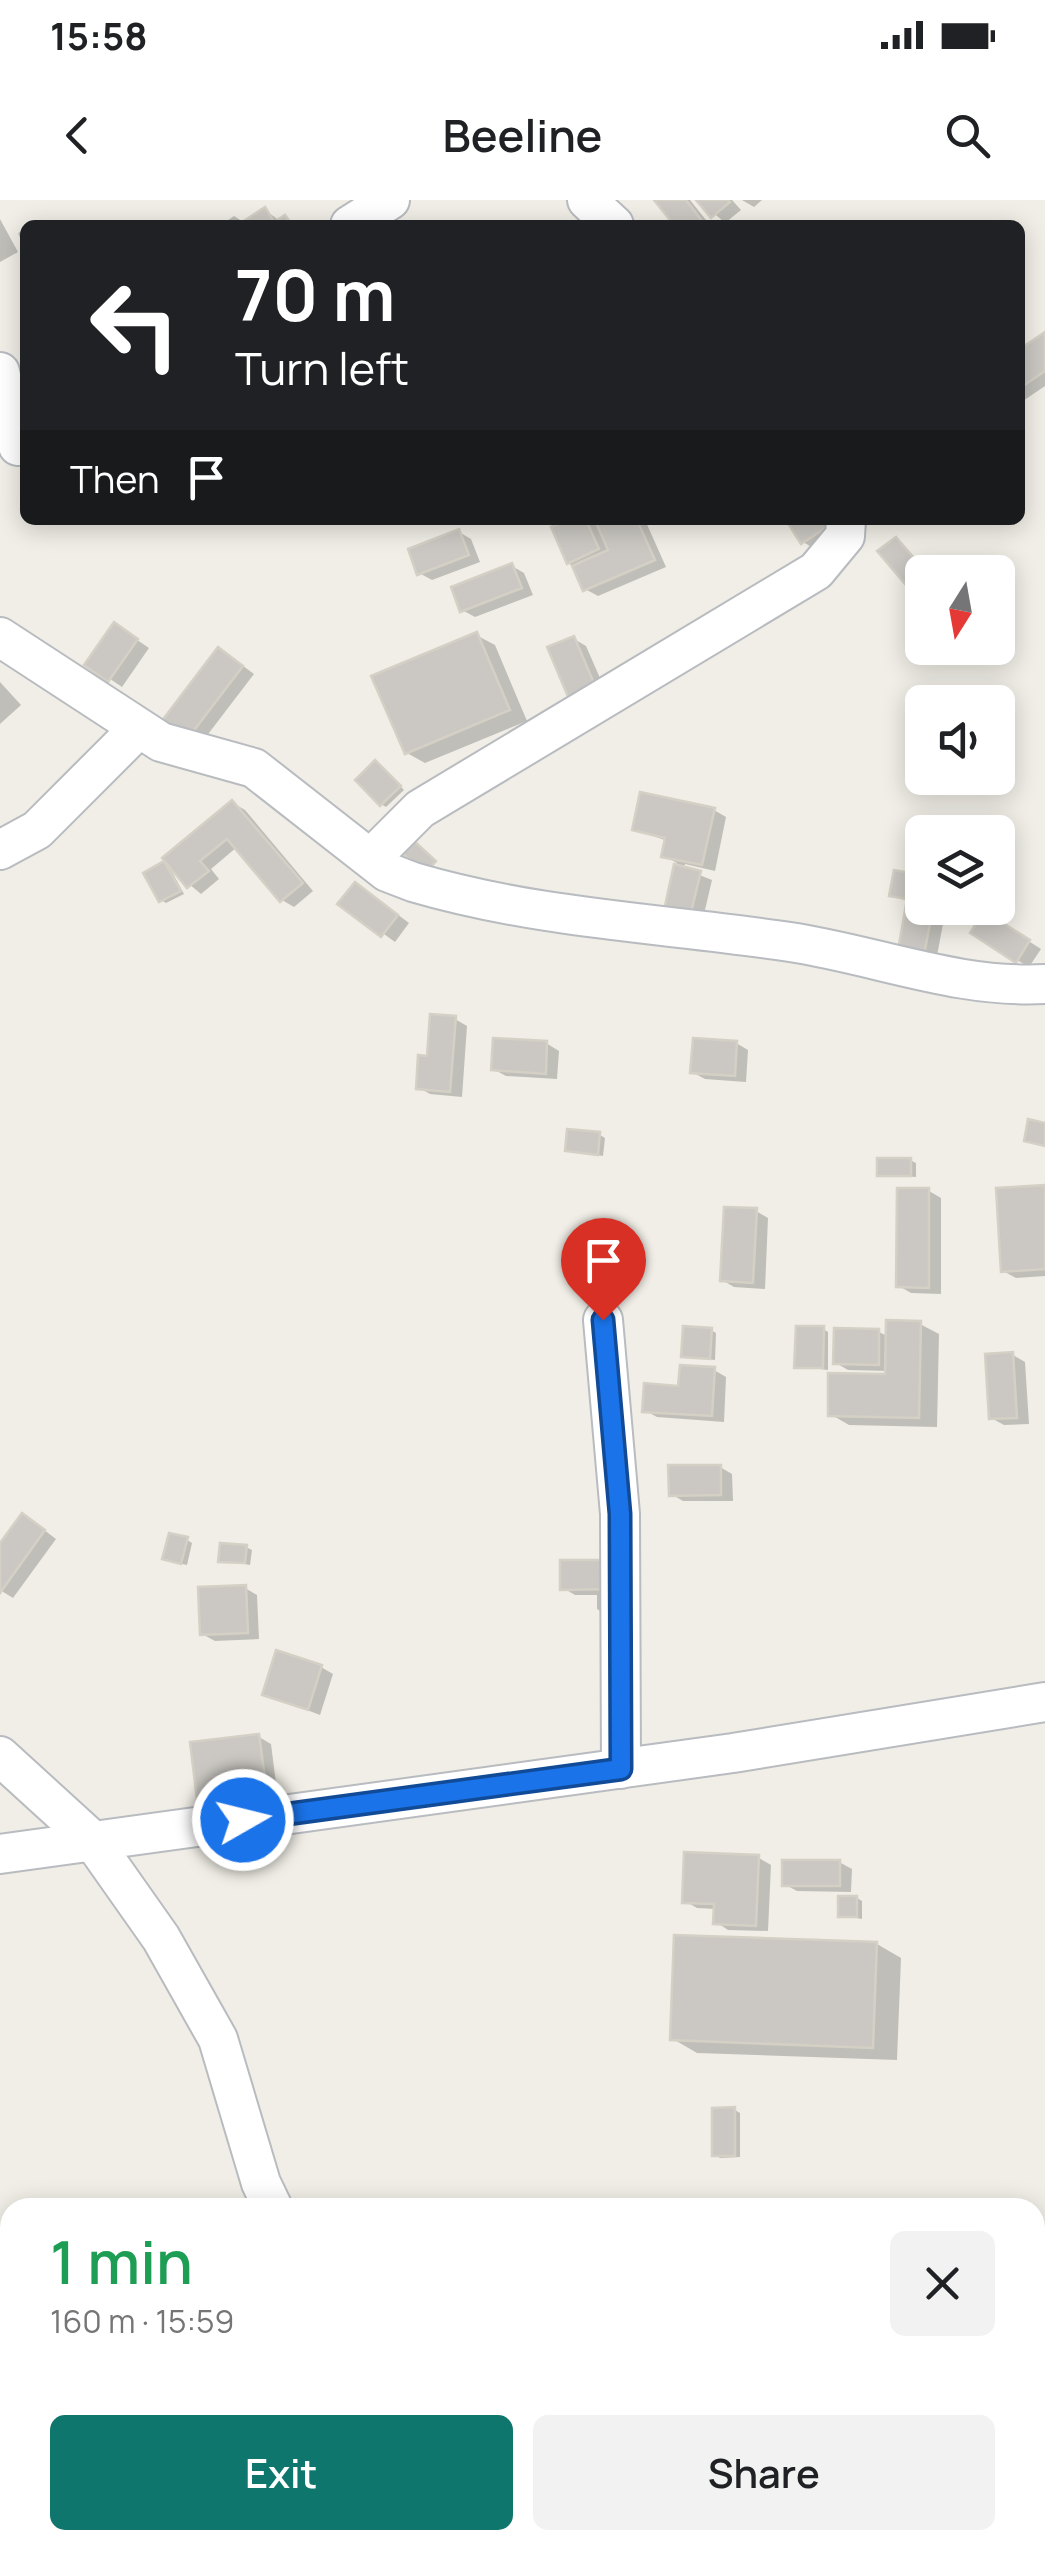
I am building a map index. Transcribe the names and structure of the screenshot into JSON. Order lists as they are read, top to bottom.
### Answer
{
  "north": "bottom",
  "page": {
    "status": "15:58",
    "header": "Beeline",
    "turn": ["70 m", "Turn left"],
    "then": "Then",
    "heading": ["1 min", "160 m · 15:59"],
    "buttons": ["Exit", "Share"]
  }
}
